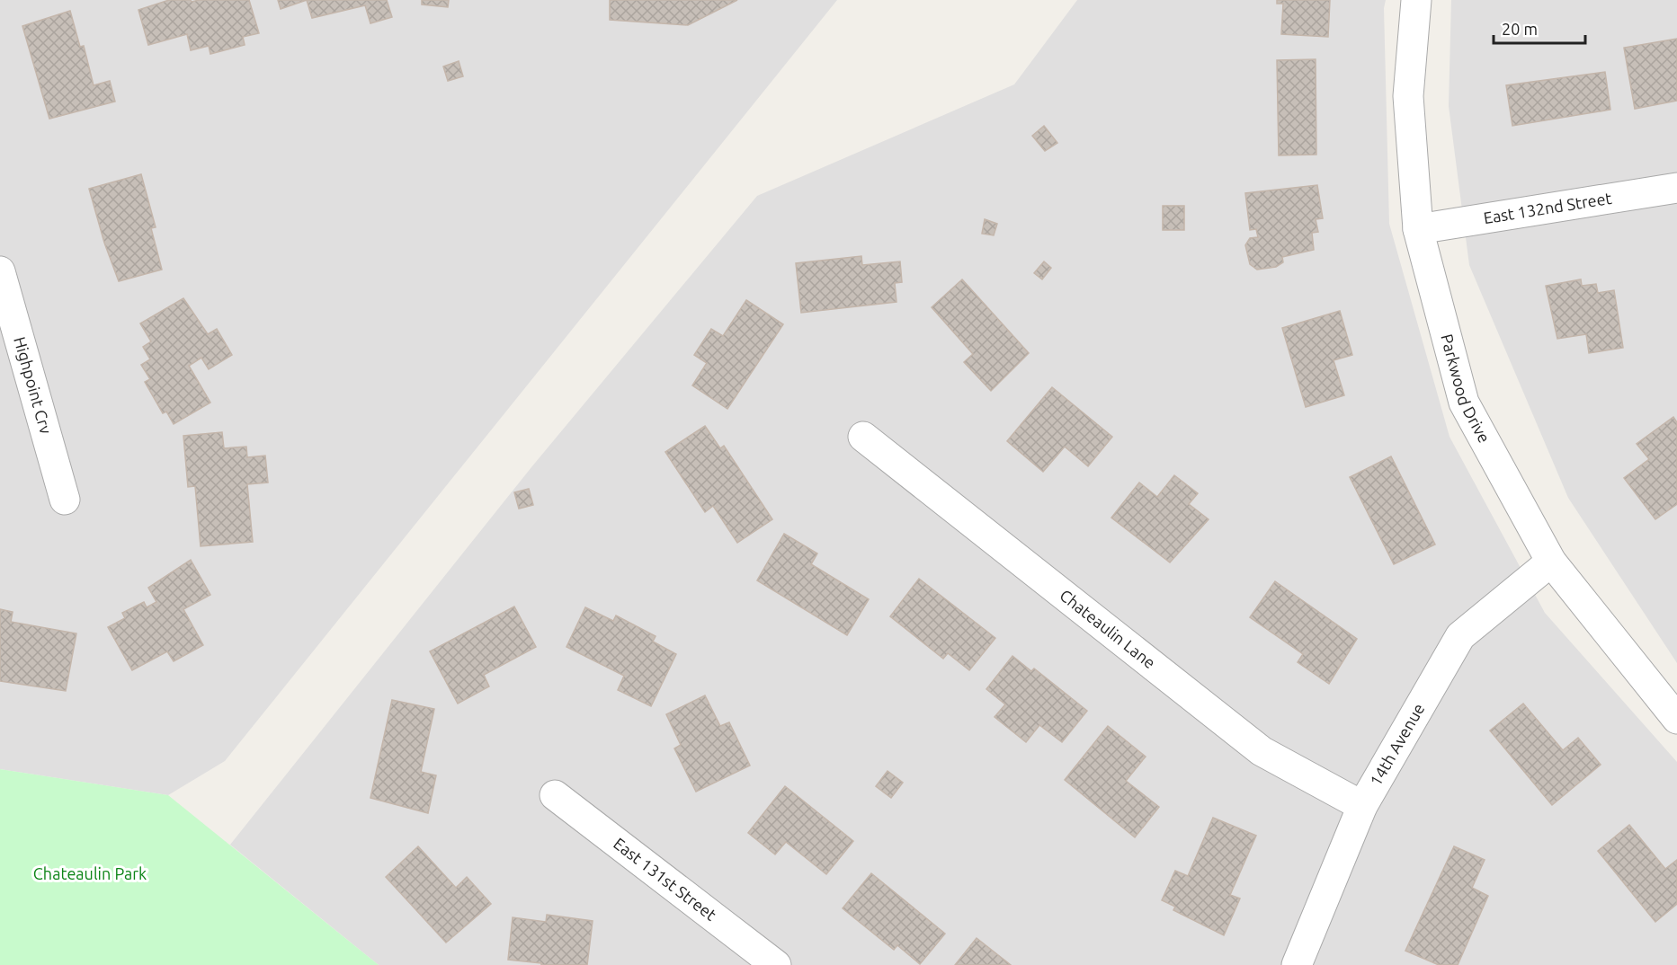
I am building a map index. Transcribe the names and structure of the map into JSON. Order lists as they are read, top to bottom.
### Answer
{
  "streets": {
    "street": [
      "East 132nd Street",
      "Highpoint Crv",
      "Parkwood Drive",
      "Chateaulin Lane",
      "14th Avenue",
      "East 131st Street"
    ]
  },
  "crossings": [
    ["East 132nd Street", "Parkwood Drive"],
    ["Parkwood Drive", "14th Avenue"],
    ["Chateaulin Lane", "14th Avenue"]
  ],
  "parks": ["Chateaulin Park"],
  "scale_bar": "20 m"
}
